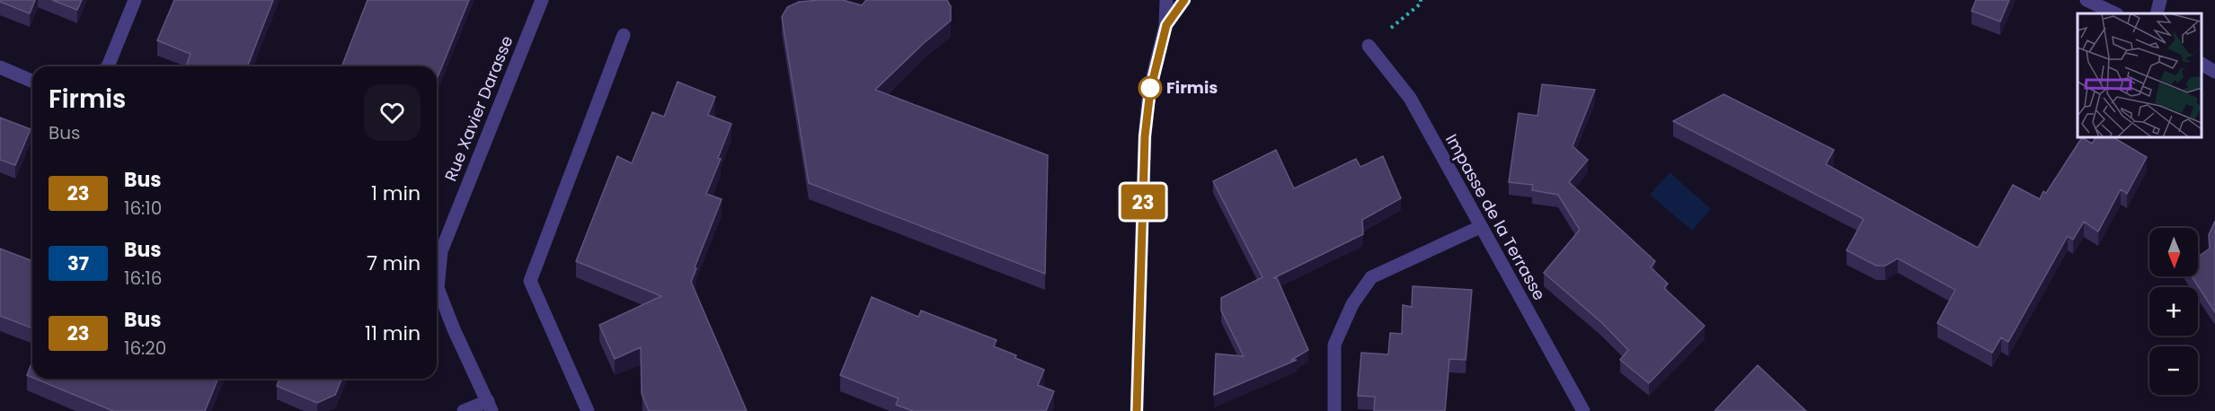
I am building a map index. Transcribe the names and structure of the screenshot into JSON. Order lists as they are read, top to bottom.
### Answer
{
  "streets": {
    "street": ["Rue Xavier Darasse", "Impasse de la Terrasse"]
  },
  "places": ["Firmis"],
  "lines": ["bus line 23"],
  "north": "bottom",
  "page": {
    "on_map": "23",
    "heading": ["Firmis", "Bus"],
    "list": [
      {
        "mark": "23",
        "name": "Bus",
        "note": "16:10",
        "value": "1 min"
      },
      {
        "mark": "37",
        "name": "Bus",
        "note": "16:16",
        "value": "7 min"
      },
      {
        "mark": "23",
        "name": "Bus",
        "note": "16:20",
        "value": "11 min"
      }
    ],
    "map_buttons": ["+", "−"]
  }
}
